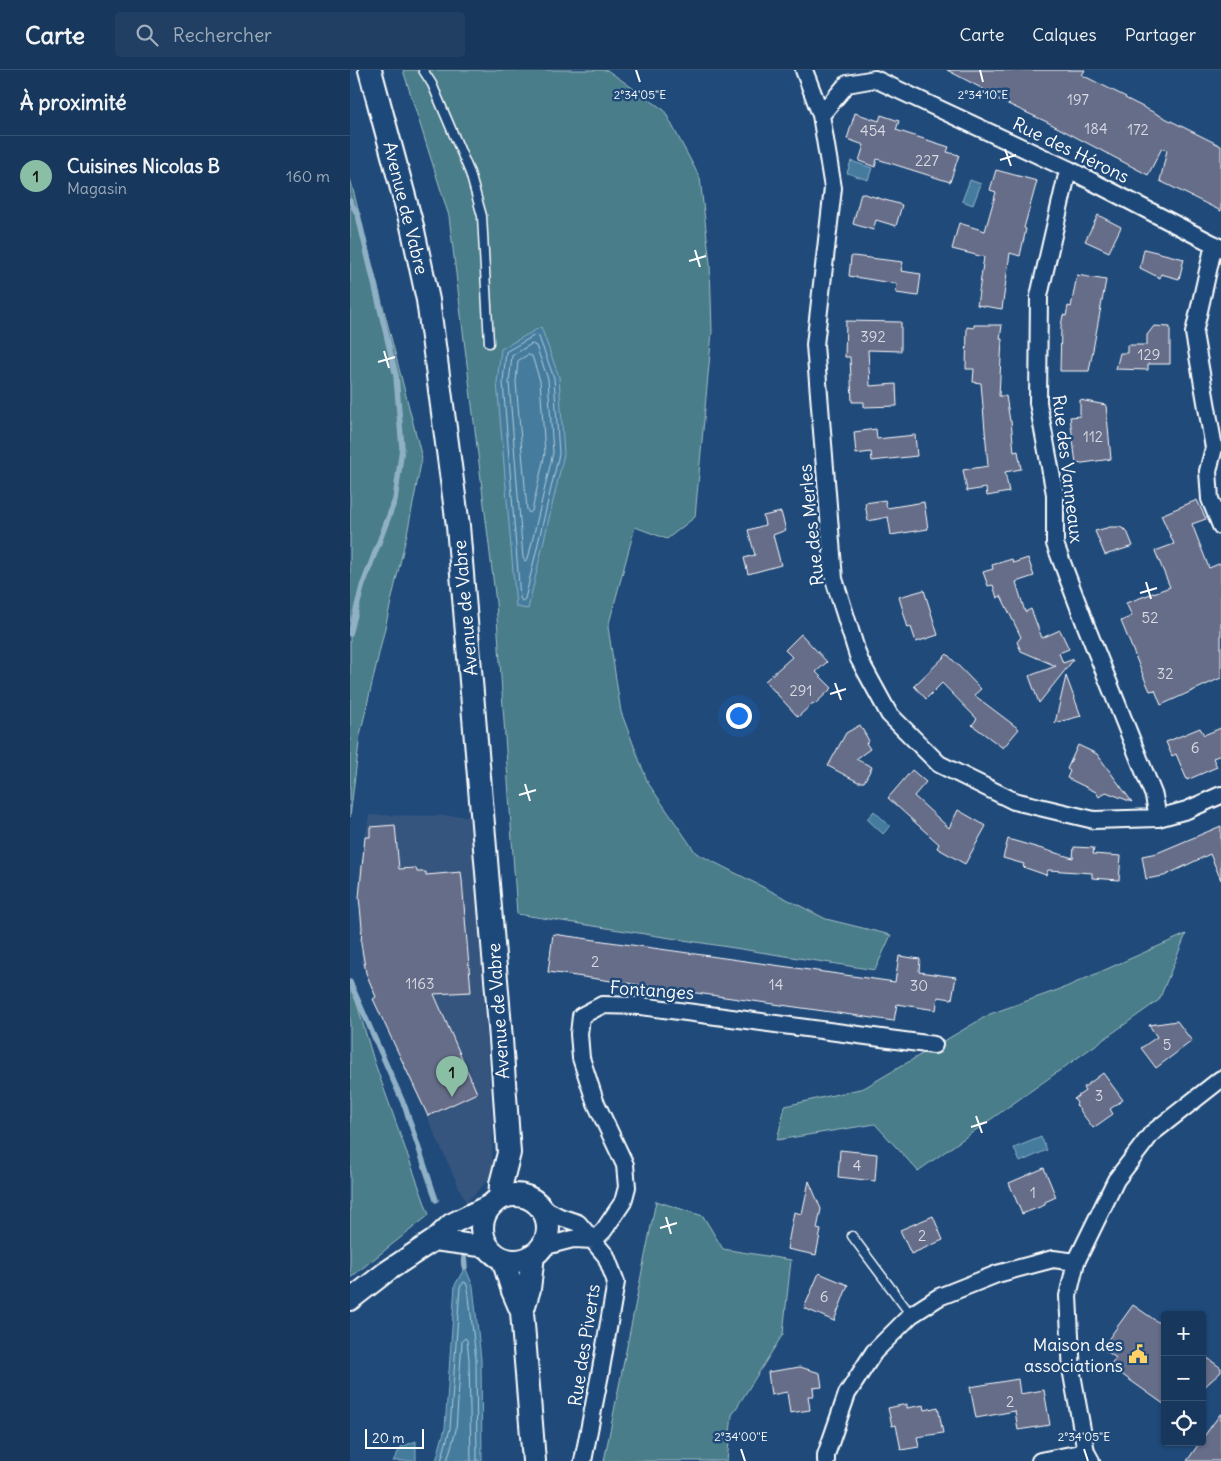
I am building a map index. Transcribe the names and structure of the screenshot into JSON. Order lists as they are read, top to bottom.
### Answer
{
  "streets": {
    "main road": ["Avenue de Vabre"],
    "street": [
      "Rue des Hérons",
      "Rue des Vanneaux",
      "Rue des Merles",
      "Fontanges",
      "Rue des Piverts"
    ]
  },
  "crossings": [
    ["Rue des Hérons", "Rue des Vanneaux"],
    ["Rue des Hérons", "Rue des Merles"],
    ["Avenue de Vabre", "Rue des Piverts"],
    ["Rue des Vanneaux", "Rue des Merles"],
    ["Fontanges", "Rue des Piverts"]
  ],
  "places": {
    "public building": ["Maison des associations"]
  },
  "house_numbers": [
    "197",
    "184",
    "172",
    "454",
    "227",
    "392",
    "129",
    "112",
    "52",
    "32",
    "291",
    "6",
    "2",
    "1163",
    "14",
    "30",
    "5",
    "3",
    "4",
    "1",
    "2",
    "6",
    "2"
  ],
  "scale_bar": "20 m",
  "page": {
    "header": "Carte",
    "search": "Rechercher",
    "nav": ["Carte", "Calques", "Partager"],
    "heading": "À proximité",
    "list": [
      {
        "mark": "1",
        "name": "Cuisines Nicolas B",
        "note": "Magasin",
        "value": "160 m"
      }
    ],
    "pins": "1",
    "map_buttons": ["+", "−"],
    "scale": "20 m"
  },
  "coordinates": ["2°34'05\"E", "2°34'10\"E", "2°34'00\"E"]
}
